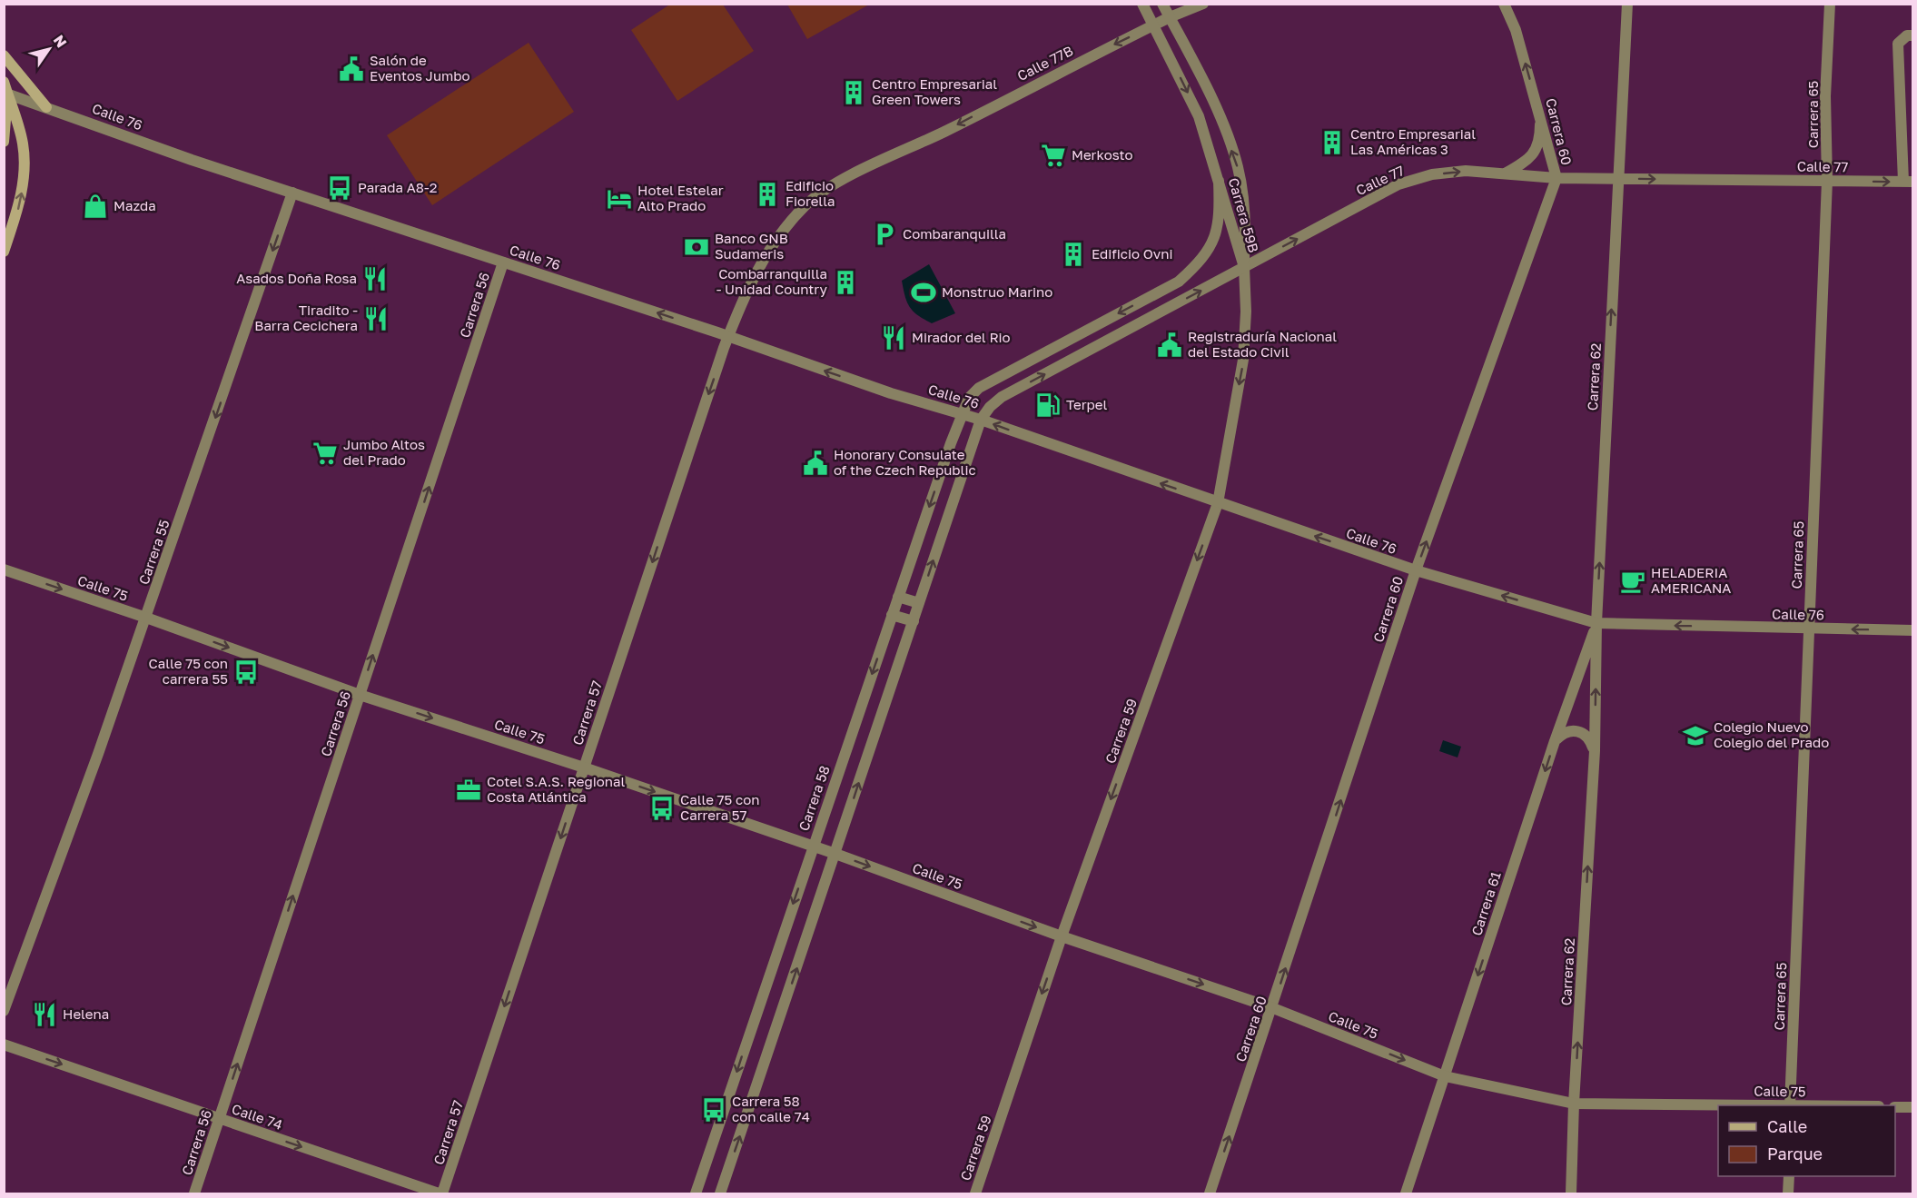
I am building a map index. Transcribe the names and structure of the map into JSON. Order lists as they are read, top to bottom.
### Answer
{
  "streets": {
    "street": [
      "Calle 77B",
      "Carrera 65",
      "Calle 76",
      "Carrera 60",
      "Calle 77",
      "Carrera 59B",
      "Carrera 56",
      "Carrera 62",
      "Carrera 55",
      "Calle 75",
      "Carrera 57",
      "Carrera 59",
      "Carrera 58",
      "Carrera 61",
      "Calle 74"
    ]
  },
  "crossings": [
    ["Calle 77B", "Carrera 59B"],
    ["Calle 77B", "Carrera 57"],
    ["Carrera 65", "Calle 76"],
    ["Carrera 65", "Calle 77"],
    ["Calle 76", "Carrera 60"],
    ["Calle 76", "Calle 77"],
    ["Calle 76", "Carrera 56"],
    ["Calle 76", "Carrera 62"],
    ["Calle 76", "Carrera 55"],
    ["Calle 76", "Carrera 57"],
    ["Calle 76", "Carrera 59"],
    ["Calle 76", "Carrera 58"],
    ["Calle 76", "Carrera 61"],
    ["Carrera 60", "Calle 77"],
    ["Carrera 60", "Calle 75"],
    ["Calle 77", "Carrera 59B"],
    ["Calle 77", "Carrera 62"],
    ["Calle 77", "Carrera 59"],
    ["Carrera 59B", "Carrera 59"],
    ["Carrera 56", "Calle 75"],
    ["Carrera 56", "Calle 74"],
    ["Carrera 62", "Calle 75"],
    ["Carrera 62", "Carrera 61"],
    ["Carrera 55", "Calle 75"],
    ["Calle 75", "Carrera 57"],
    ["Calle 75", "Carrera 59"],
    ["Calle 75", "Carrera 58"],
    ["Calle 75", "Carrera 61"],
    ["Carrera 57", "Calle 74"]
  ],
  "one_way": [
    "Calle 77B",
    "Calle 76",
    "Carrera 60",
    "Calle 77",
    "Carrera 56",
    "Carrera 62",
    "Carrera 55",
    "Calle 75",
    "Carrera 57",
    "Carrera 59",
    "Carrera 61",
    "Calle 74"
  ],
  "places": {
    "public building": ["Salón de Eventos Jumbo", "Registraduría Nacional del Estado Civil", "Honorary Consulate of the Czech Republic"],
    "building": [
      "Centro Empresarial Green Towers",
      "Centro Empresarial Las Américas 3",
      "Edificio Fiorella",
      "Edificio Ovni",
      "Combarranquilla - Unidad Country"
    ],
    "supermarket": ["Merkosto", "Jumbo Altos del Prado"],
    "bus stop": [
      "Parada A8-2",
      "Calle 75 con carrera 55",
      "Calle 75 con Carrera 57",
      "Carrera 58 con calle 74"
    ],
    "hotel": ["Hotel Estelar Alto Prado"],
    "shop": ["Mazda"],
    "parking": ["Combaranquilla"],
    "bank": ["Banco GNB Sudameris"],
    "restaurant": [
      "Asados Doña Rosa",
      "Tiradito - Barra Cecichera",
      "Mirador del Rio",
      "Helena"
    ],
    "sports": ["Monstruo Marino"],
    "fuel station": ["Terpel"],
    "cafe": ["HELADERIA AMERICANA"],
    "school or university": ["Colegio Nuevo Colegio del Prado"],
    "office": ["Cotel S.A.S. Regional Costa Atlántica"]
  },
  "legend": ["Calle", "Parque"],
  "north": "top right"
}
